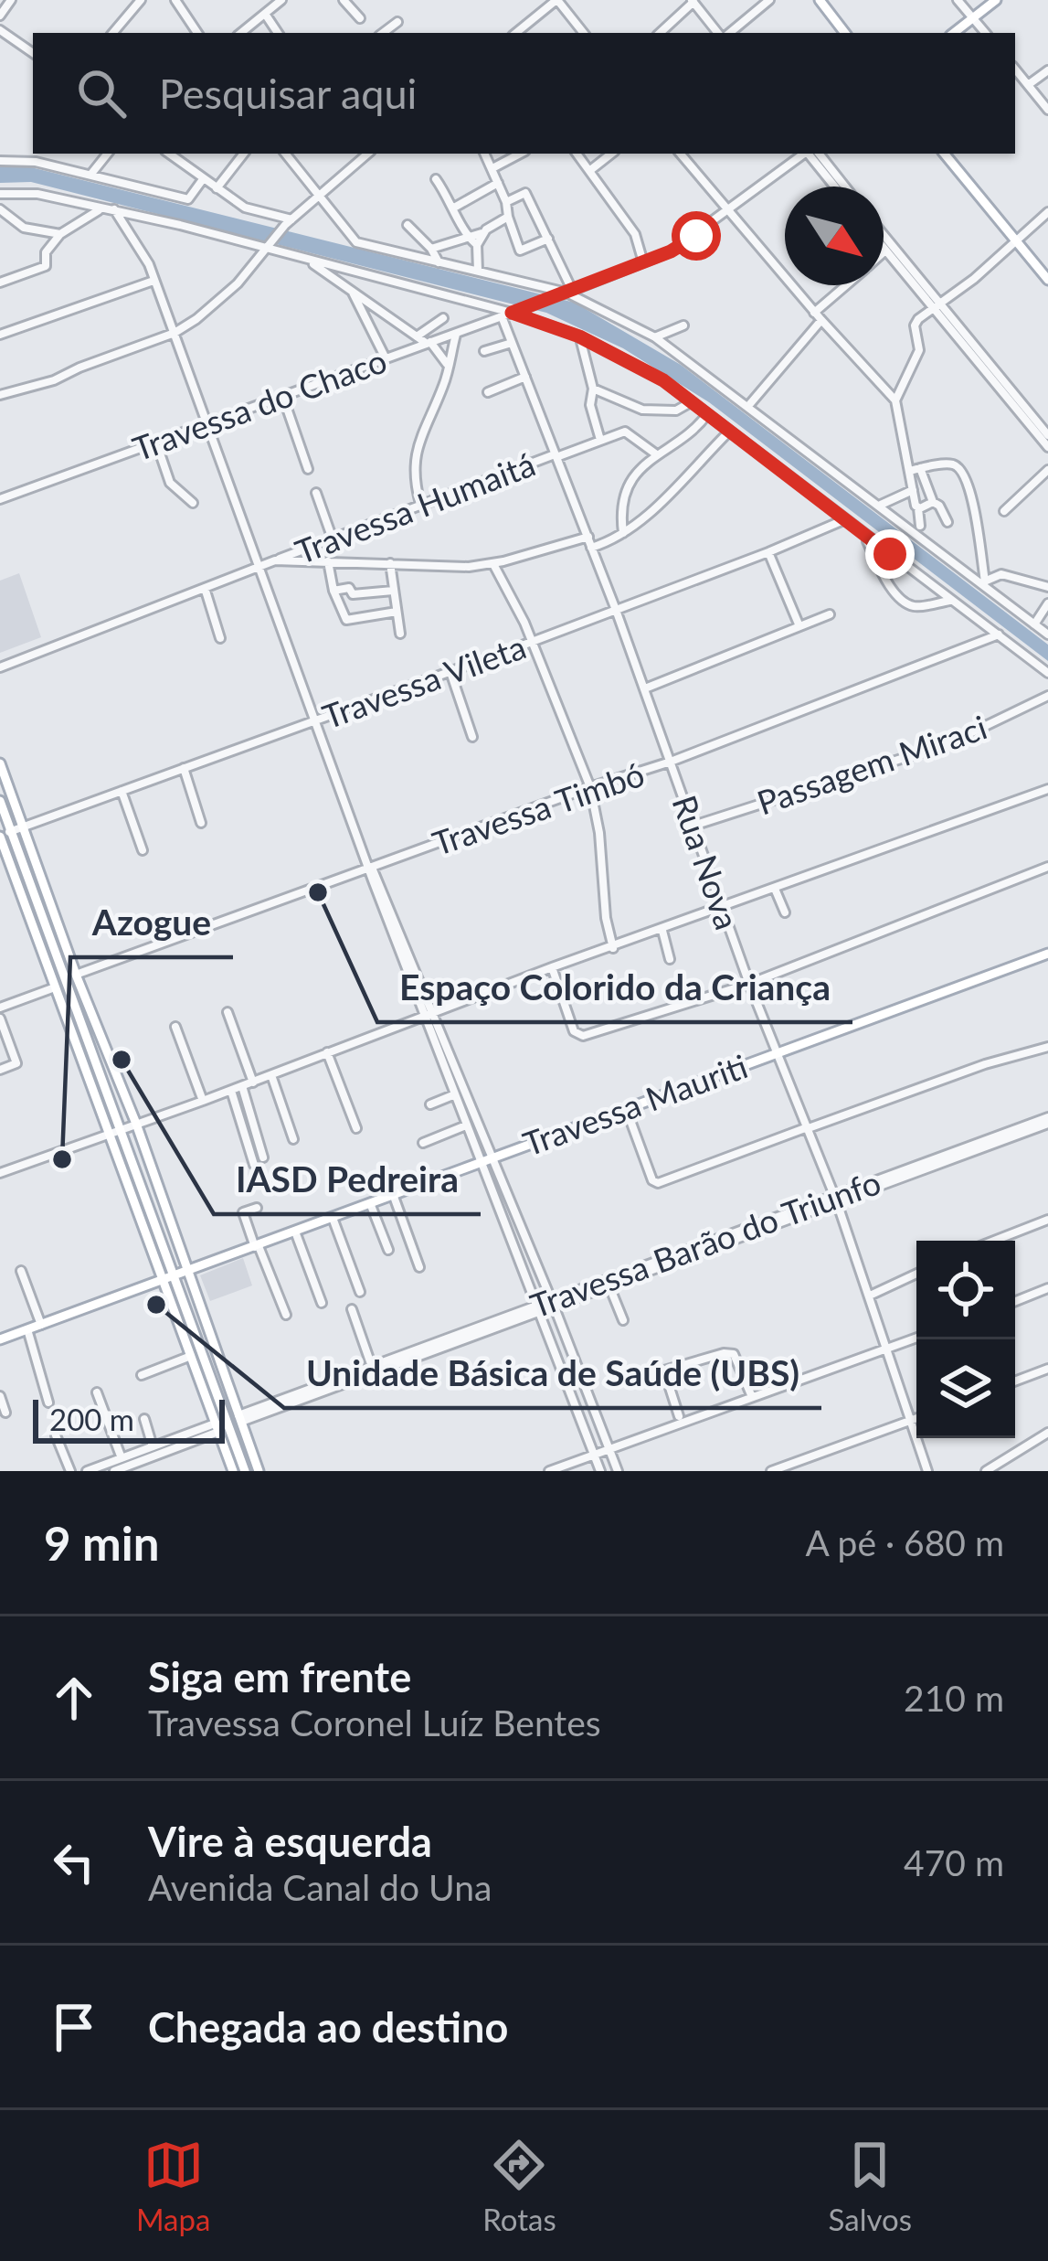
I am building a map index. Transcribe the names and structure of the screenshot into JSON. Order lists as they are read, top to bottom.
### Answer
{
  "streets": {
    "main road": ["Travessa Mauriti"],
    "street": [
      "Travessa do Chaco",
      "Travessa Humaitá",
      "Travessa Vileta",
      "Passagem Miraci",
      "Travessa Timbó",
      "Rua Nova",
      "Travessa Barão do Triunfo"
    ]
  },
  "crossings": [
    ["Travessa do Chaco", "Rua Nova"],
    ["Travessa Humaitá", "Rua Nova"],
    ["Travessa Vileta", "Rua Nova"],
    ["Passagem Miraci", "Rua Nova"],
    ["Travessa Timbó", "Rua Nova"],
    ["Rua Nova", "Travessa Mauriti"],
    ["Rua Nova", "Travessa Barão do Triunfo"]
  ],
  "places": [
    "Espaço Colorido da Criança",
    "IASD Pedreira",
    "Azogue",
    "Unidade Básica de Saúde (UBS)"
  ],
  "scale_bar": "200 m",
  "north": "bottom right",
  "page": {
    "search": "Pesquisar aqui",
    "scale": "200 m",
    "heading": ["9 min", "A pé · 680 m"],
    "list": [
      ["Siga em frente", "Travessa Coronel Luíz Bentes", "210 m"],
      ["Vire à esquerda", "Avenida Canal do Una", "470 m"],
      "Chegada ao destino"
    ],
    "nav": ["Mapa", "Rotas", "Salvos"]
  }
}
